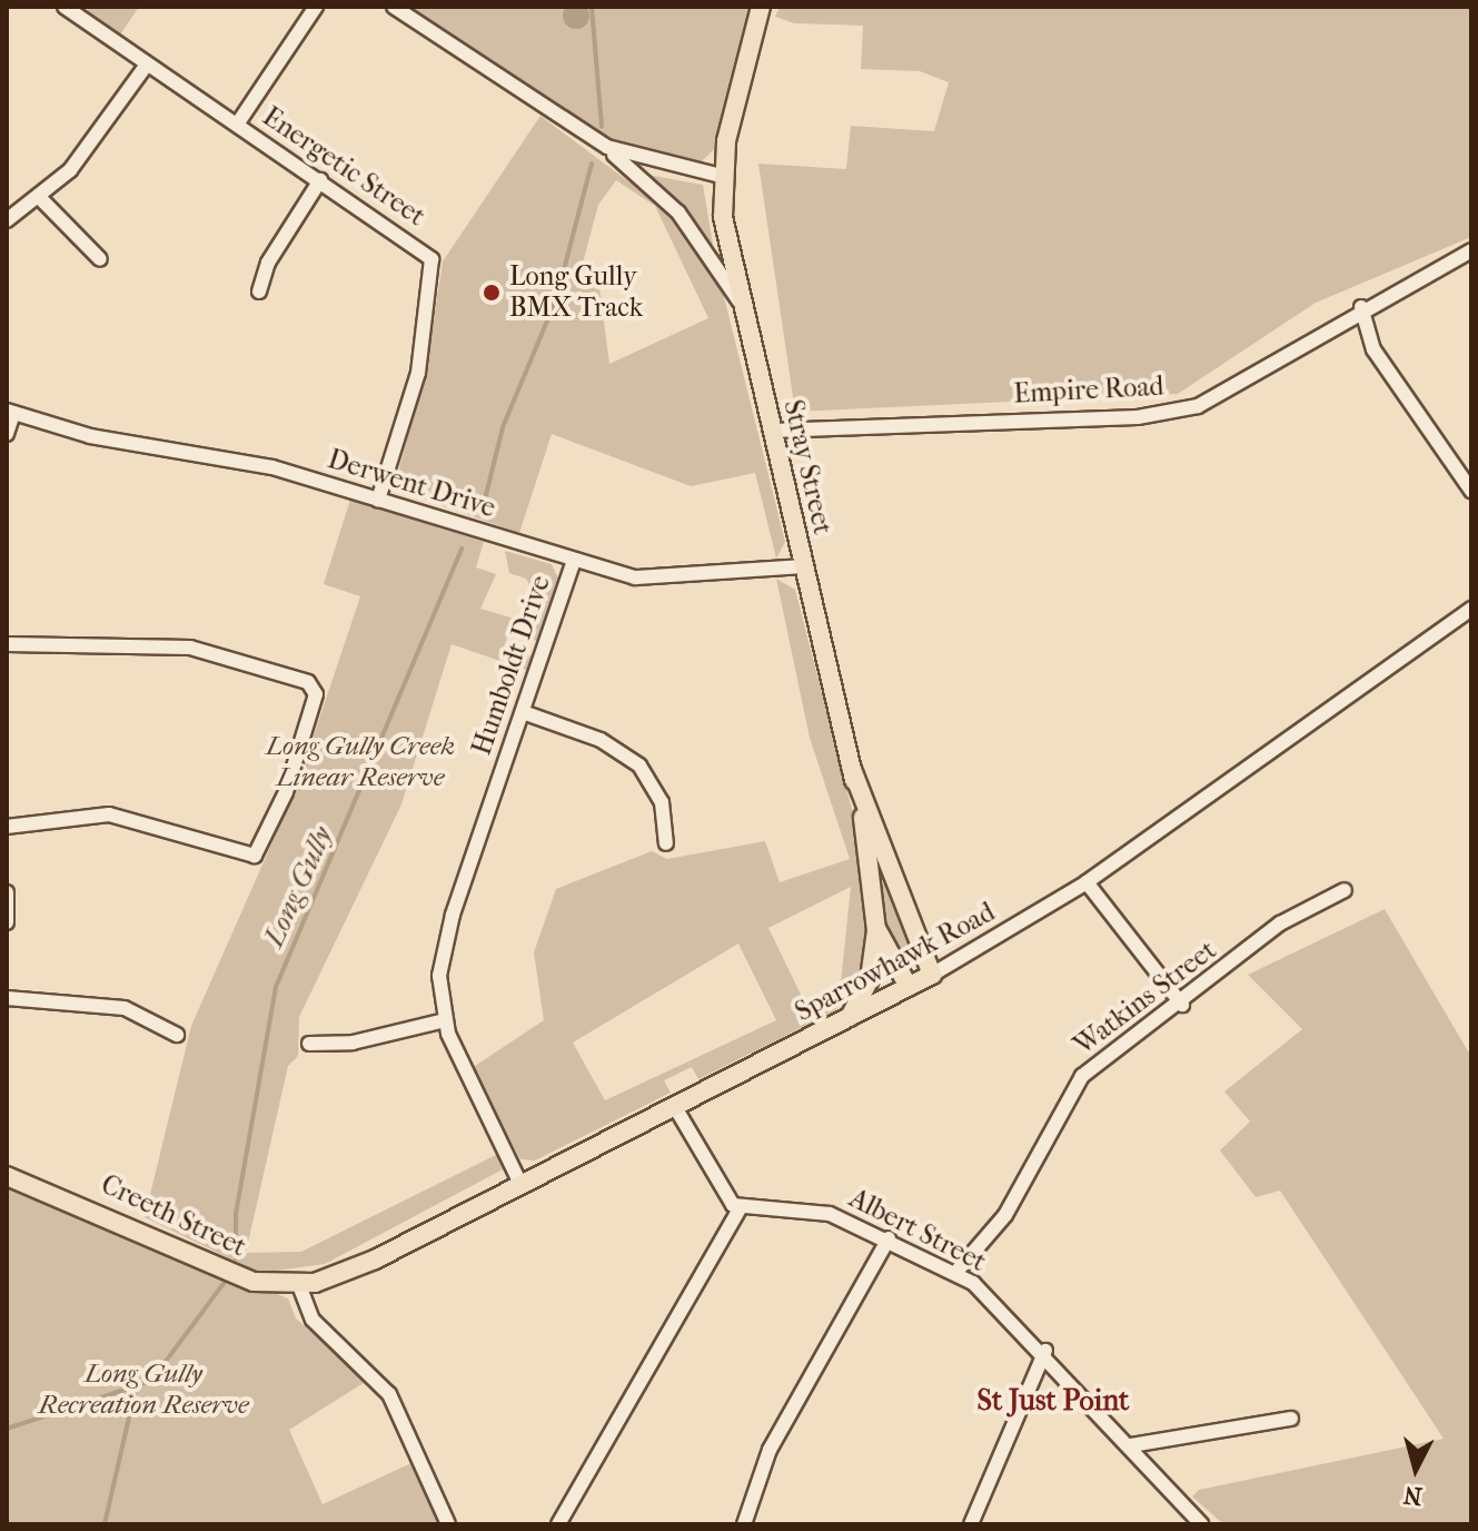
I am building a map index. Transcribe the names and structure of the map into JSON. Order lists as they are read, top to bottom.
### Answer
{
  "streets": {
    "main road": ["Stray Street", "Sparrowhawk Road", "Creeth Street"],
    "street": [
      "Energetic Street",
      "Empire Road",
      "Derwent Drive",
      "Humboldt Drive",
      "Watkins Street",
      "Albert Street"
    ]
  },
  "crossings": [
    ["Energetic Street", "Derwent Drive"],
    ["Empire Road", "Stray Street"],
    ["Stray Street", "Derwent Drive"],
    ["Stray Street", "Sparrowhawk Road"],
    ["Derwent Drive", "Humboldt Drive"],
    ["Humboldt Drive", "Sparrowhawk Road"],
    ["Sparrowhawk Road", "Creeth Street"],
    ["Watkins Street", "Albert Street"]
  ],
  "districts": ["St Just Point"],
  "water": ["Long Gully"],
  "parks": ["Long Gully Creek Linear Reserve", "Long Gully Recreation Reserve"],
  "places": ["Long Gully BMX Track"],
  "north": "bottom"
}
